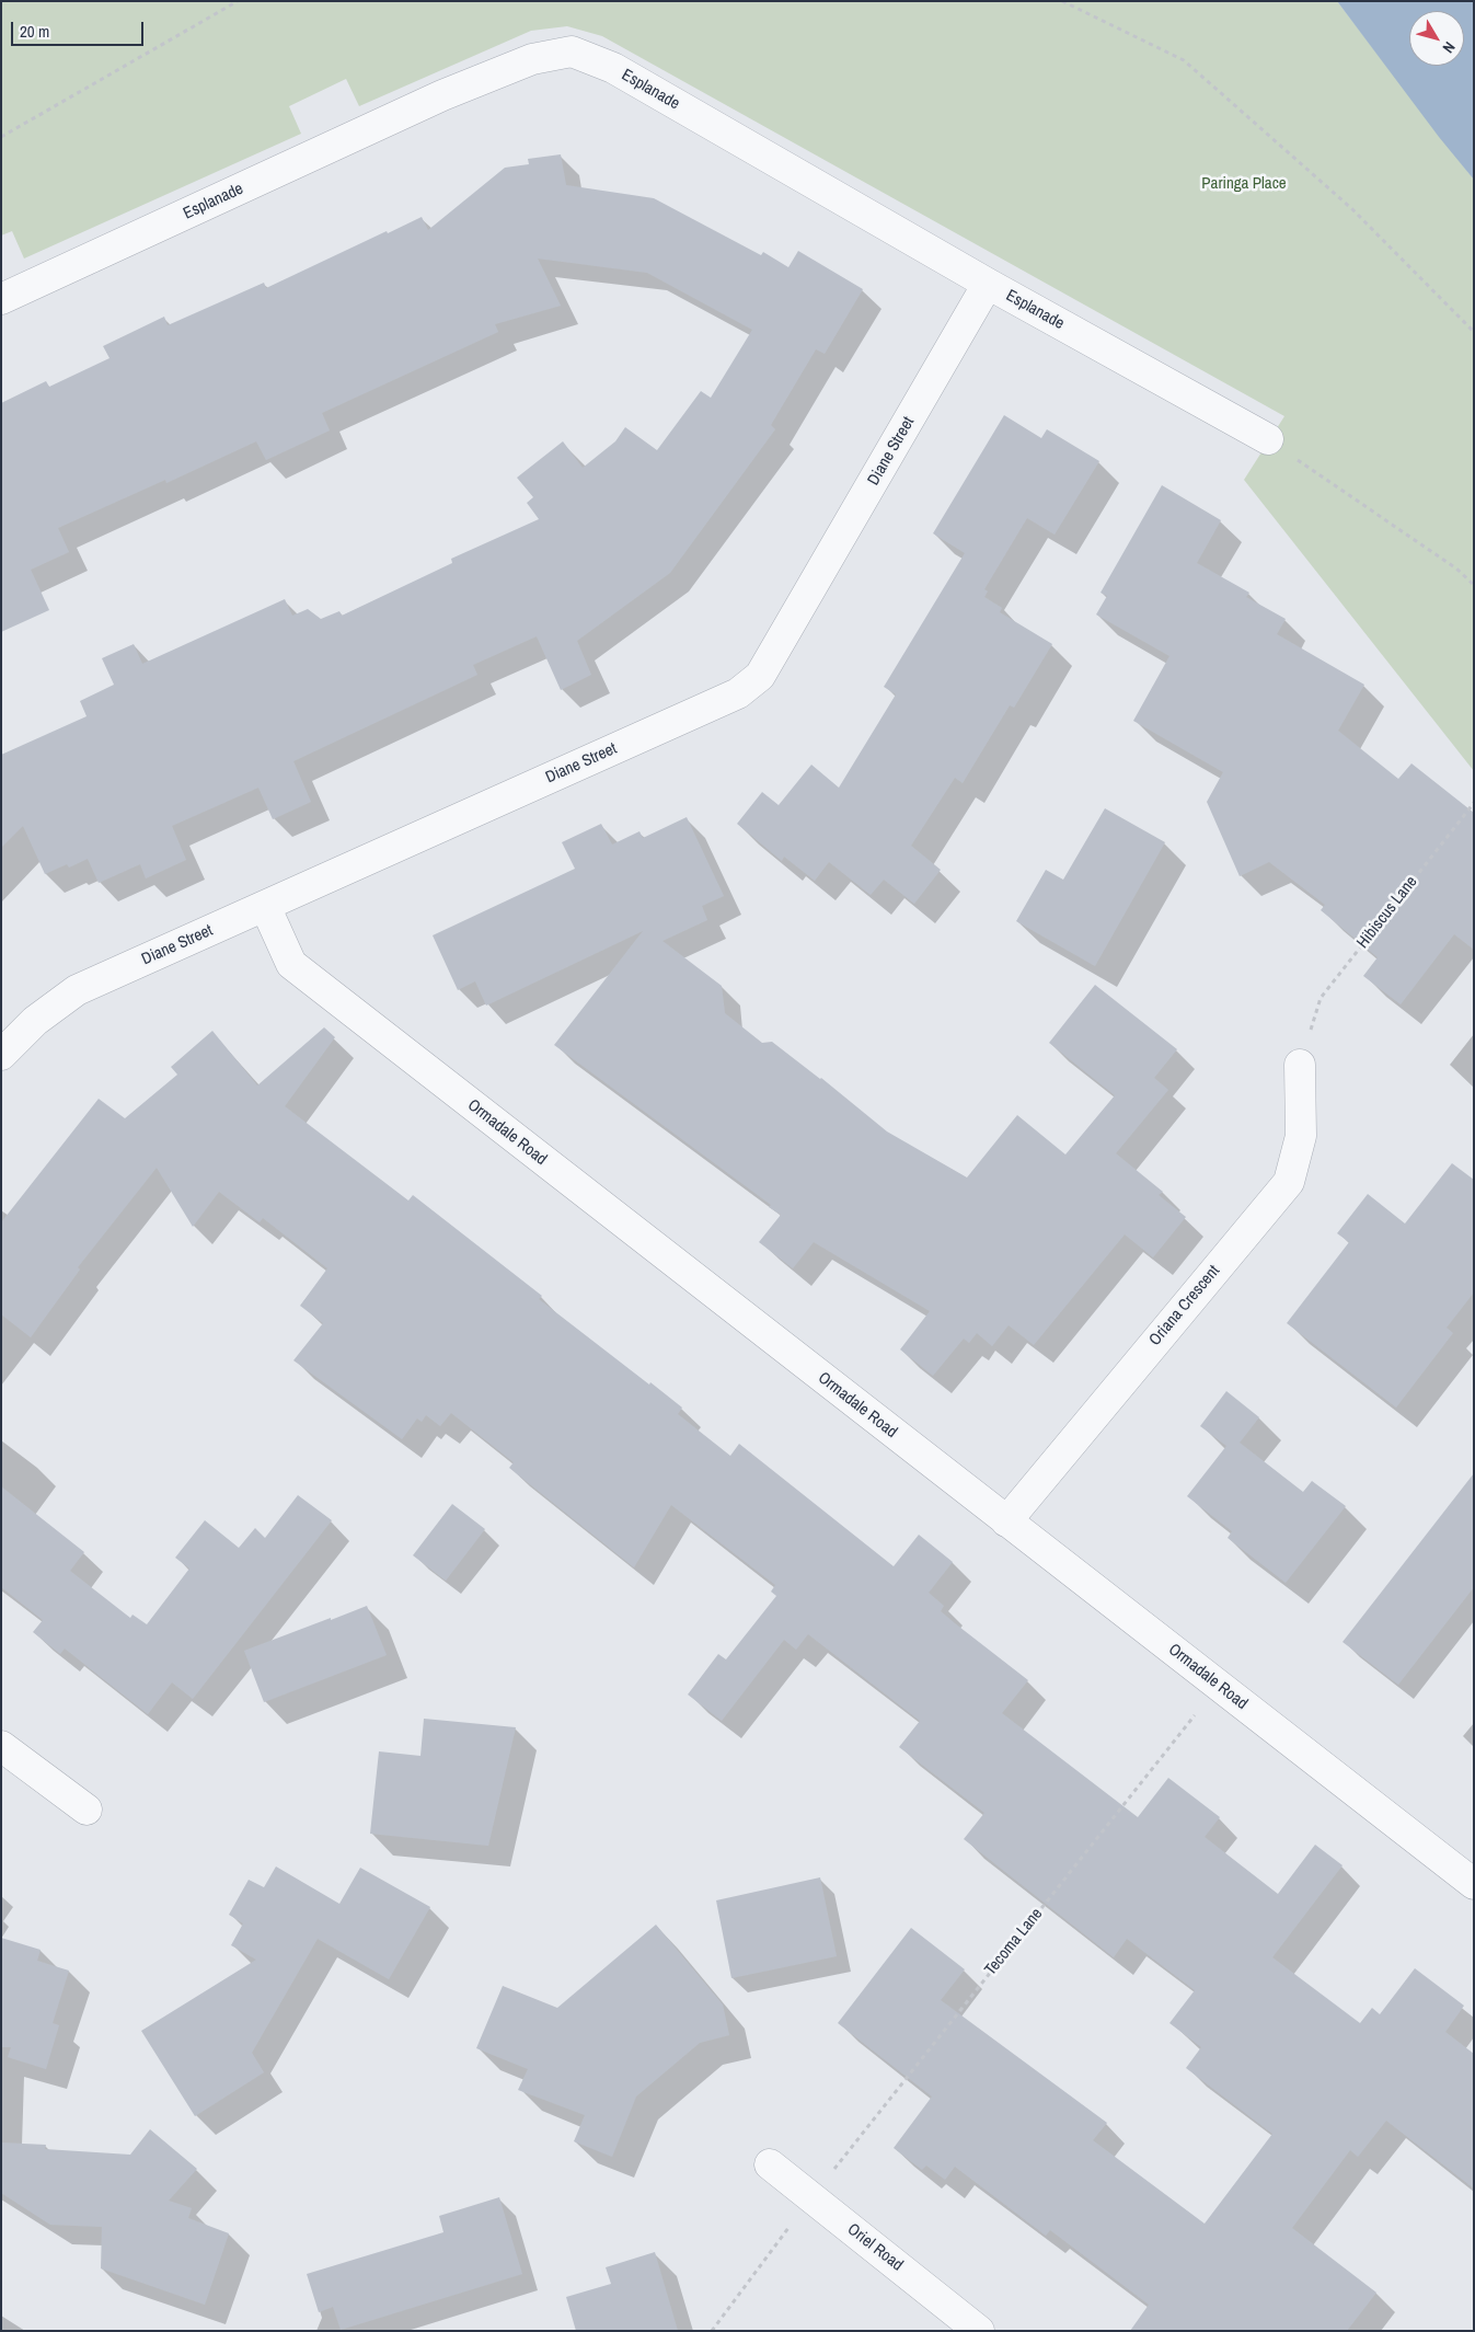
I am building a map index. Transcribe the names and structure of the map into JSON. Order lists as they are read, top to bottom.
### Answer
{
  "streets": {
    "street": [
      "Esplanade",
      "Diane Street",
      "Ormadale Road",
      "Oriana Crescent",
      "Oriel Road"
    ],
    "path": ["Hibiscus Lane", "Tecoma Lane"]
  },
  "crossings": [
    ["Esplanade", "Diane Street"],
    ["Diane Street", "Ormadale Road"],
    ["Ormadale Road", "Oriana Crescent"]
  ],
  "parks": ["Paringa Place"],
  "scale_bar": "20 m",
  "north": "bottom right"
}
